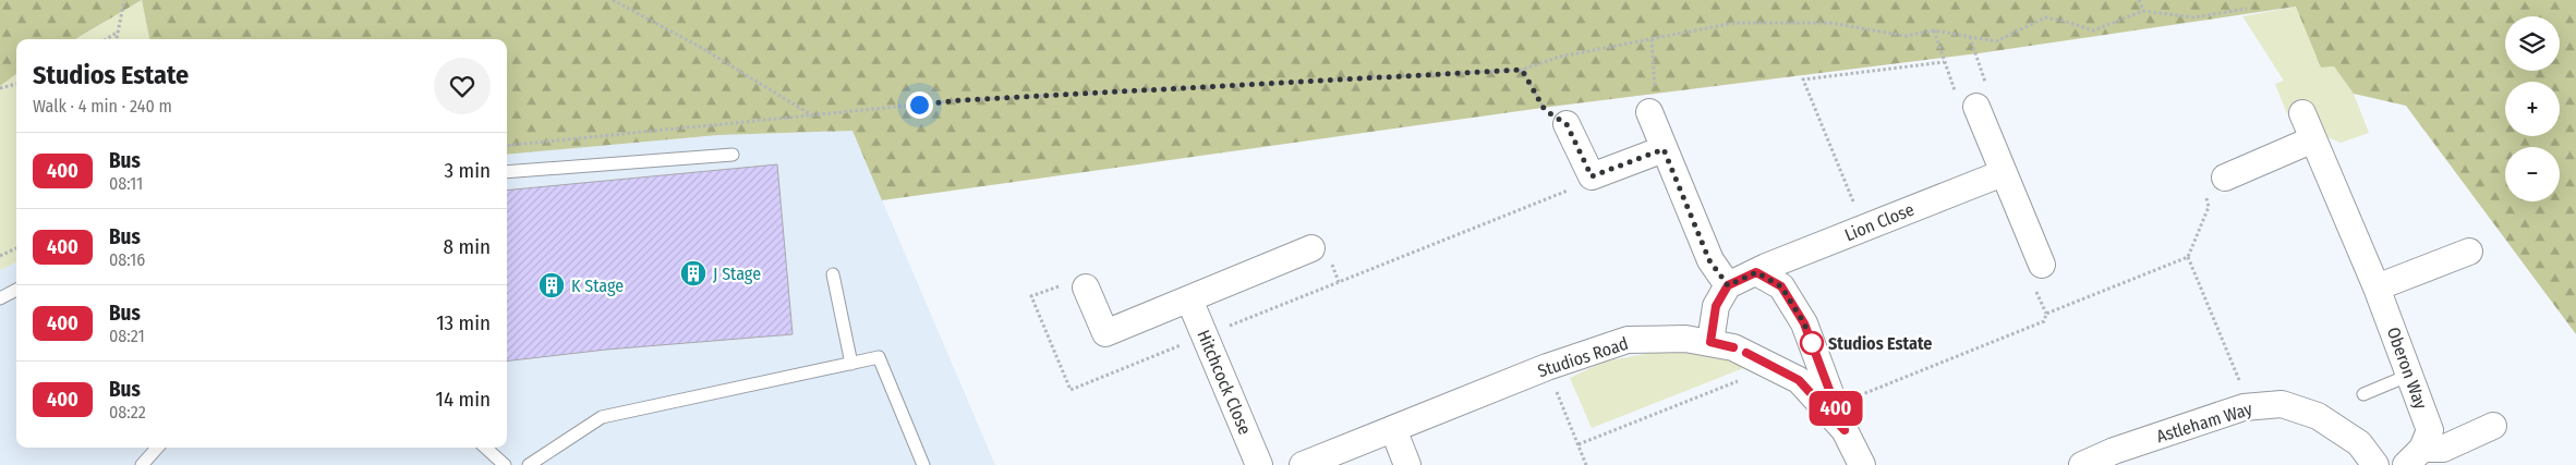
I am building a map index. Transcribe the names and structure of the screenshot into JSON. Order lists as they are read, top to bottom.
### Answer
{
  "streets": {
    "street": [
      "Lion Close",
      "Studios Road",
      "Oberon Way",
      "Hitchcock Close",
      "Astleham Way"
    ]
  },
  "places": {
    "building": ["J Stage", "K Stage"],
    "other": ["Studios Estate"]
  },
  "lines": ["bus line 400"],
  "page": {
    "on_map": "400",
    "map_buttons": ["+", "−"],
    "heading": ["Studios Estate", "Walk · 4 min · 240 m"],
    "list": [
      {
        "mark": "400",
        "name": "Bus",
        "note": "08:11",
        "value": "3 min"
      },
      {
        "mark": "400",
        "name": "Bus",
        "note": "08:16",
        "value": "8 min"
      },
      {
        "mark": "400",
        "name": "Bus",
        "note": "08:21",
        "value": "13 min"
      },
      {
        "mark": "400",
        "name": "Bus",
        "note": "08:22",
        "value": "14 min"
      }
    ]
  }
}
